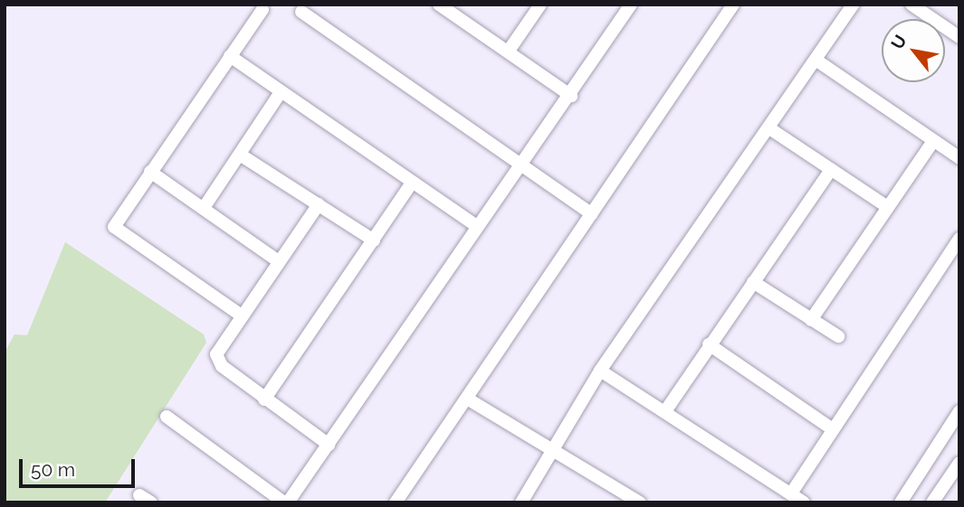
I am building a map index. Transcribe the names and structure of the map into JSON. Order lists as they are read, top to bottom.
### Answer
{
  "scale_bar": "50 m",
  "north": "top left"
}
